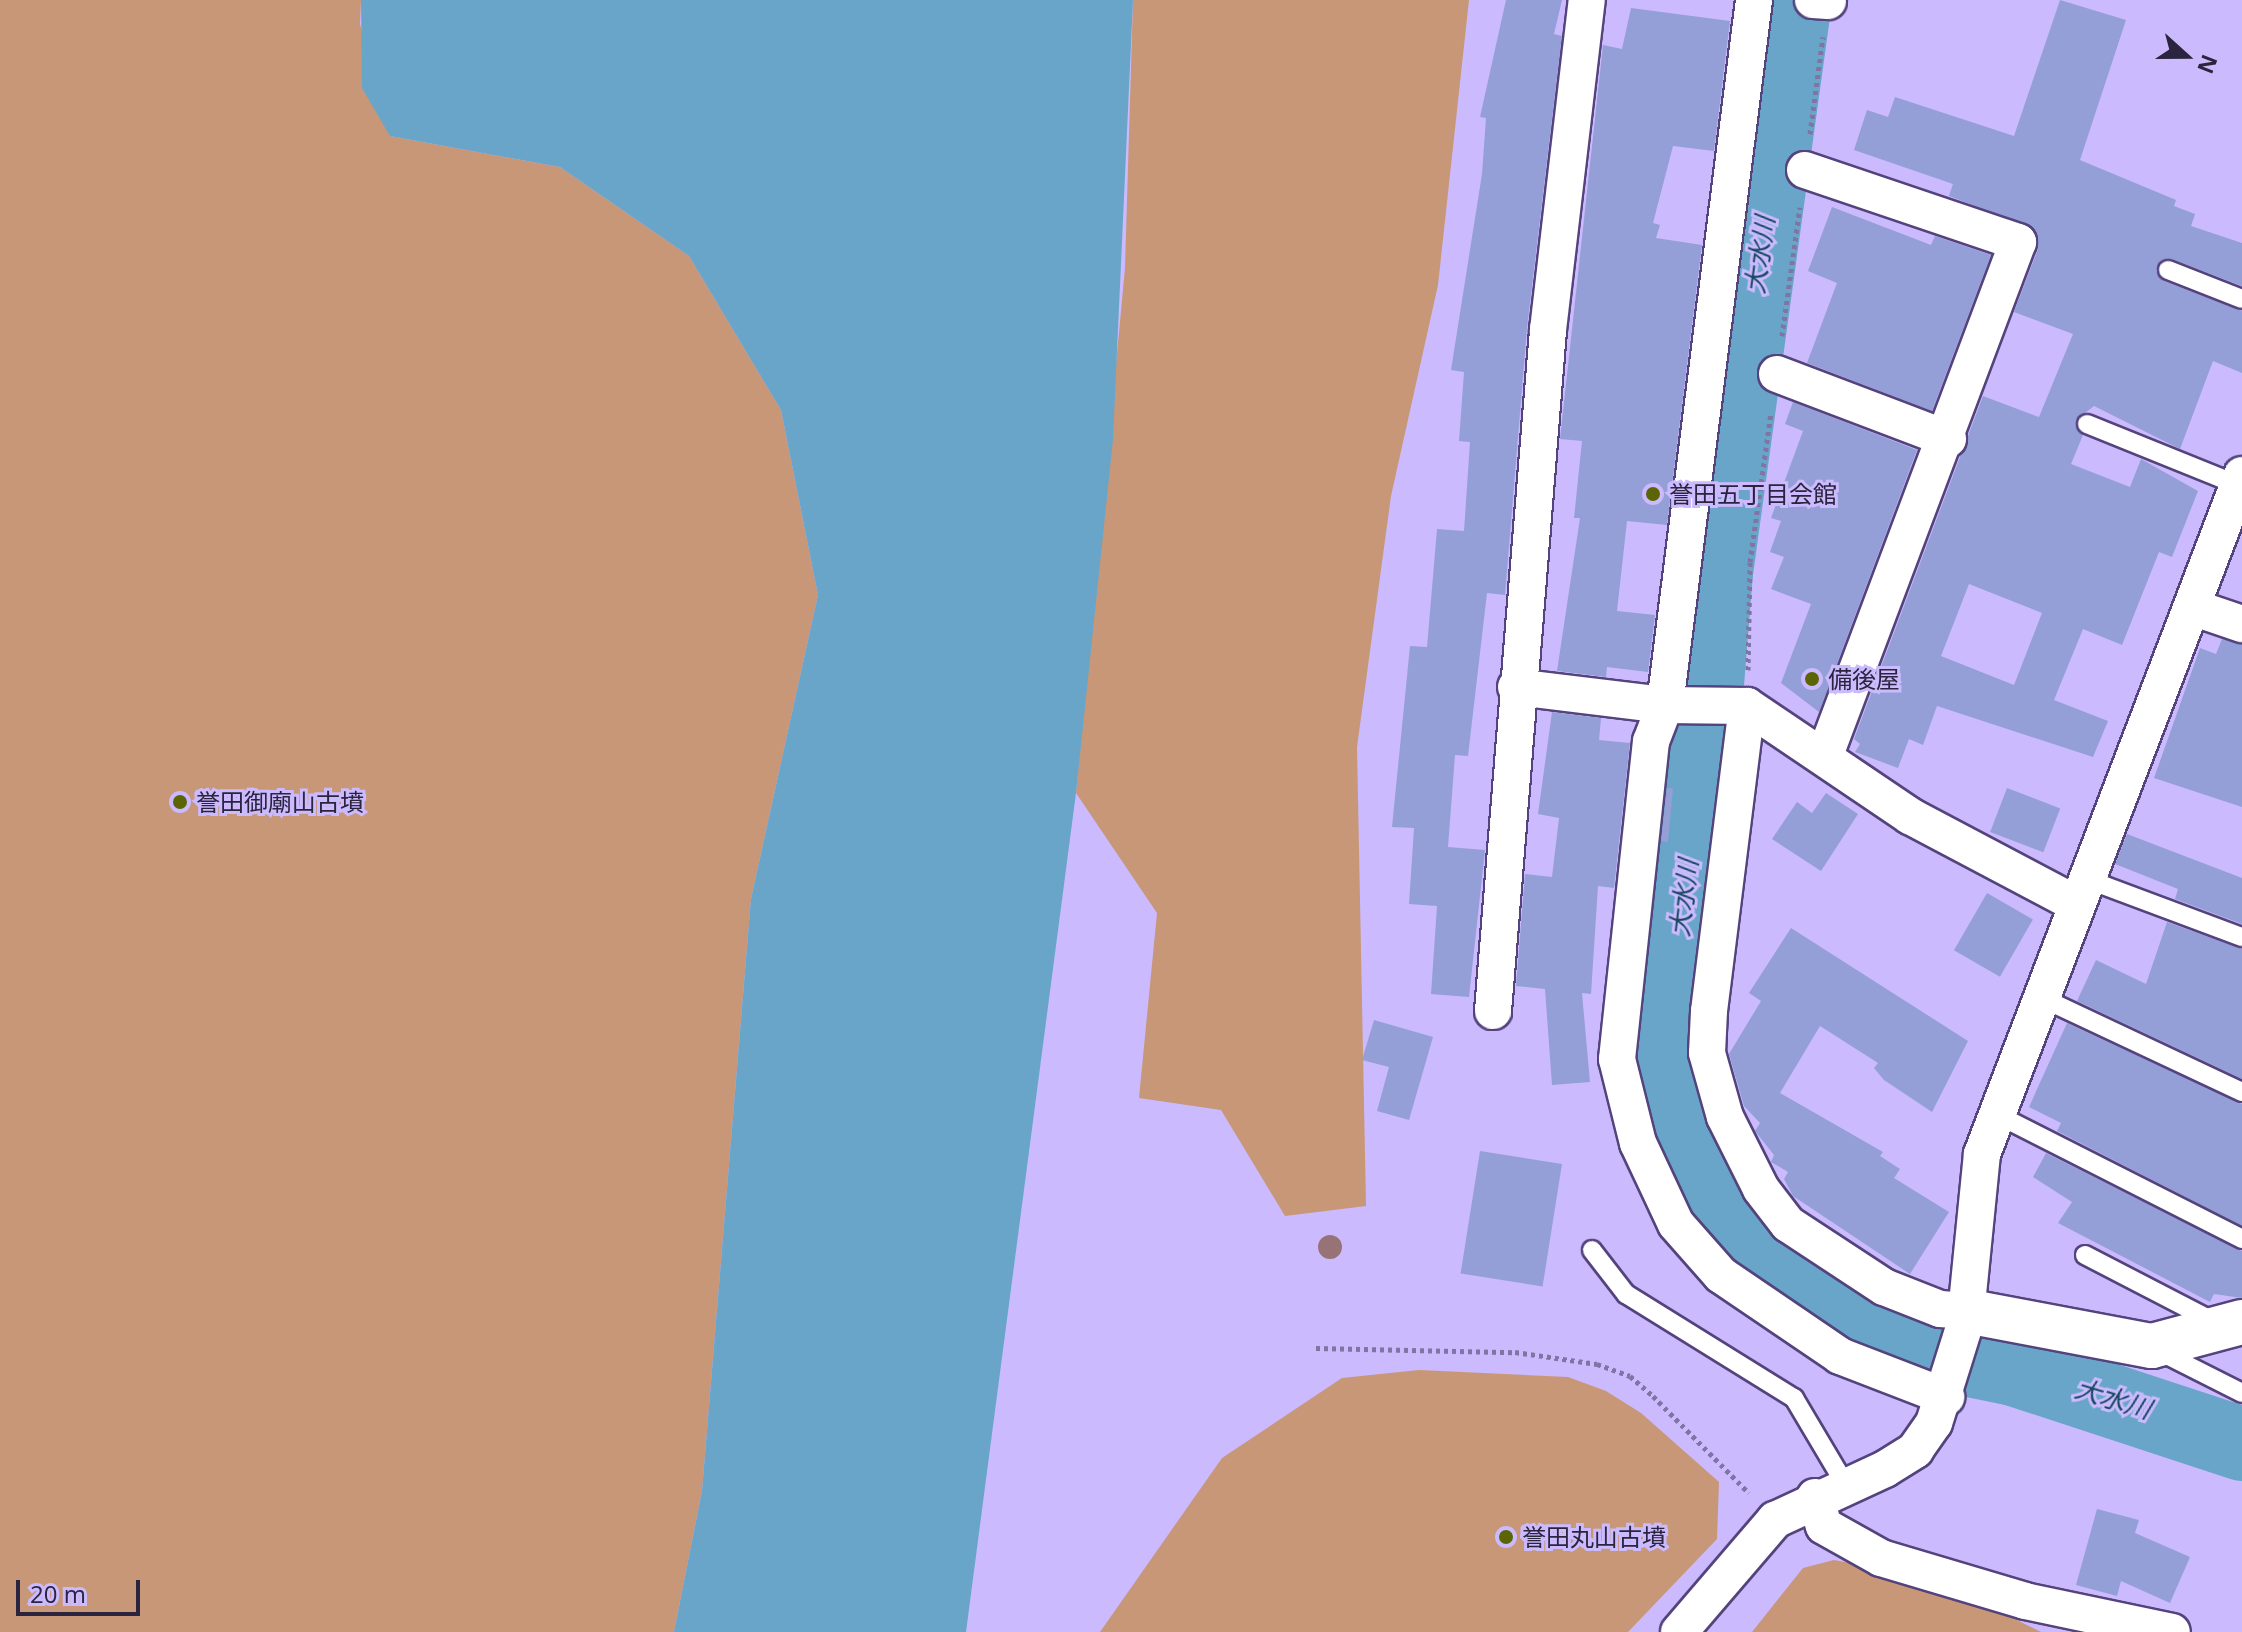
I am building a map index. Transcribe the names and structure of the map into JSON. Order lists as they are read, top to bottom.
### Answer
{
  "water": ["大水川"],
  "places": [
    "誉田五丁目会館",
    "備後屋",
    "誉田御廟山古墳",
    "誉田丸山古墳"
  ],
  "scale_bar": "20 m",
  "north": "right"
}
